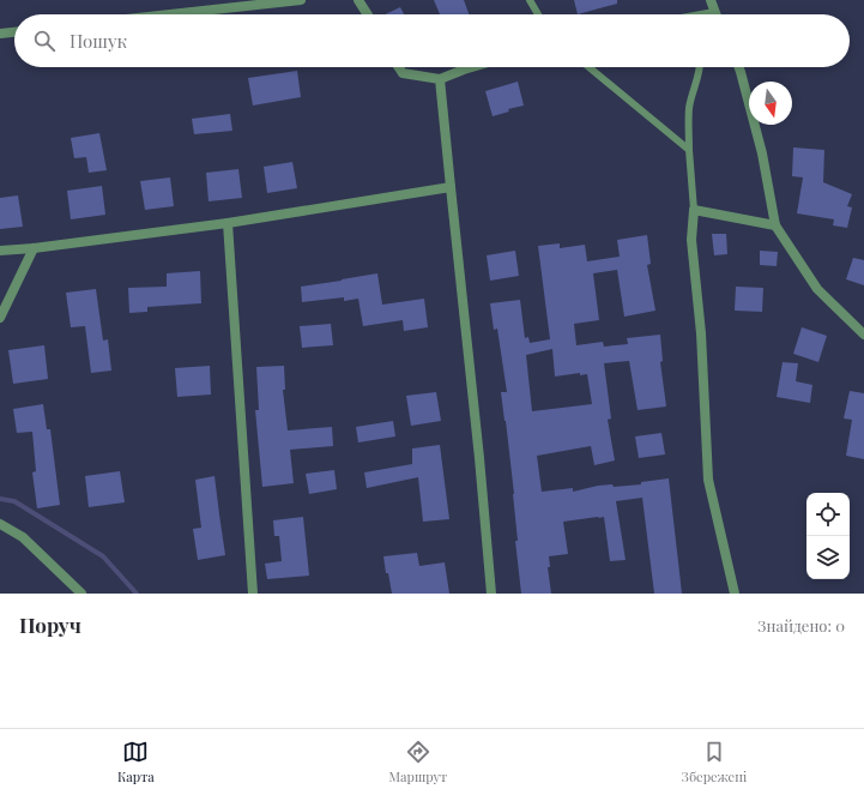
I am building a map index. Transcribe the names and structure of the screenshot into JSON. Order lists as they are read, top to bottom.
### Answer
{
  "north": "bottom",
  "page": {
    "search": "Пошук",
    "heading": ["Поруч", "Знайдено: 0"],
    "nav": ["Карта", "Маршрут", "Збережені"]
  }
}
